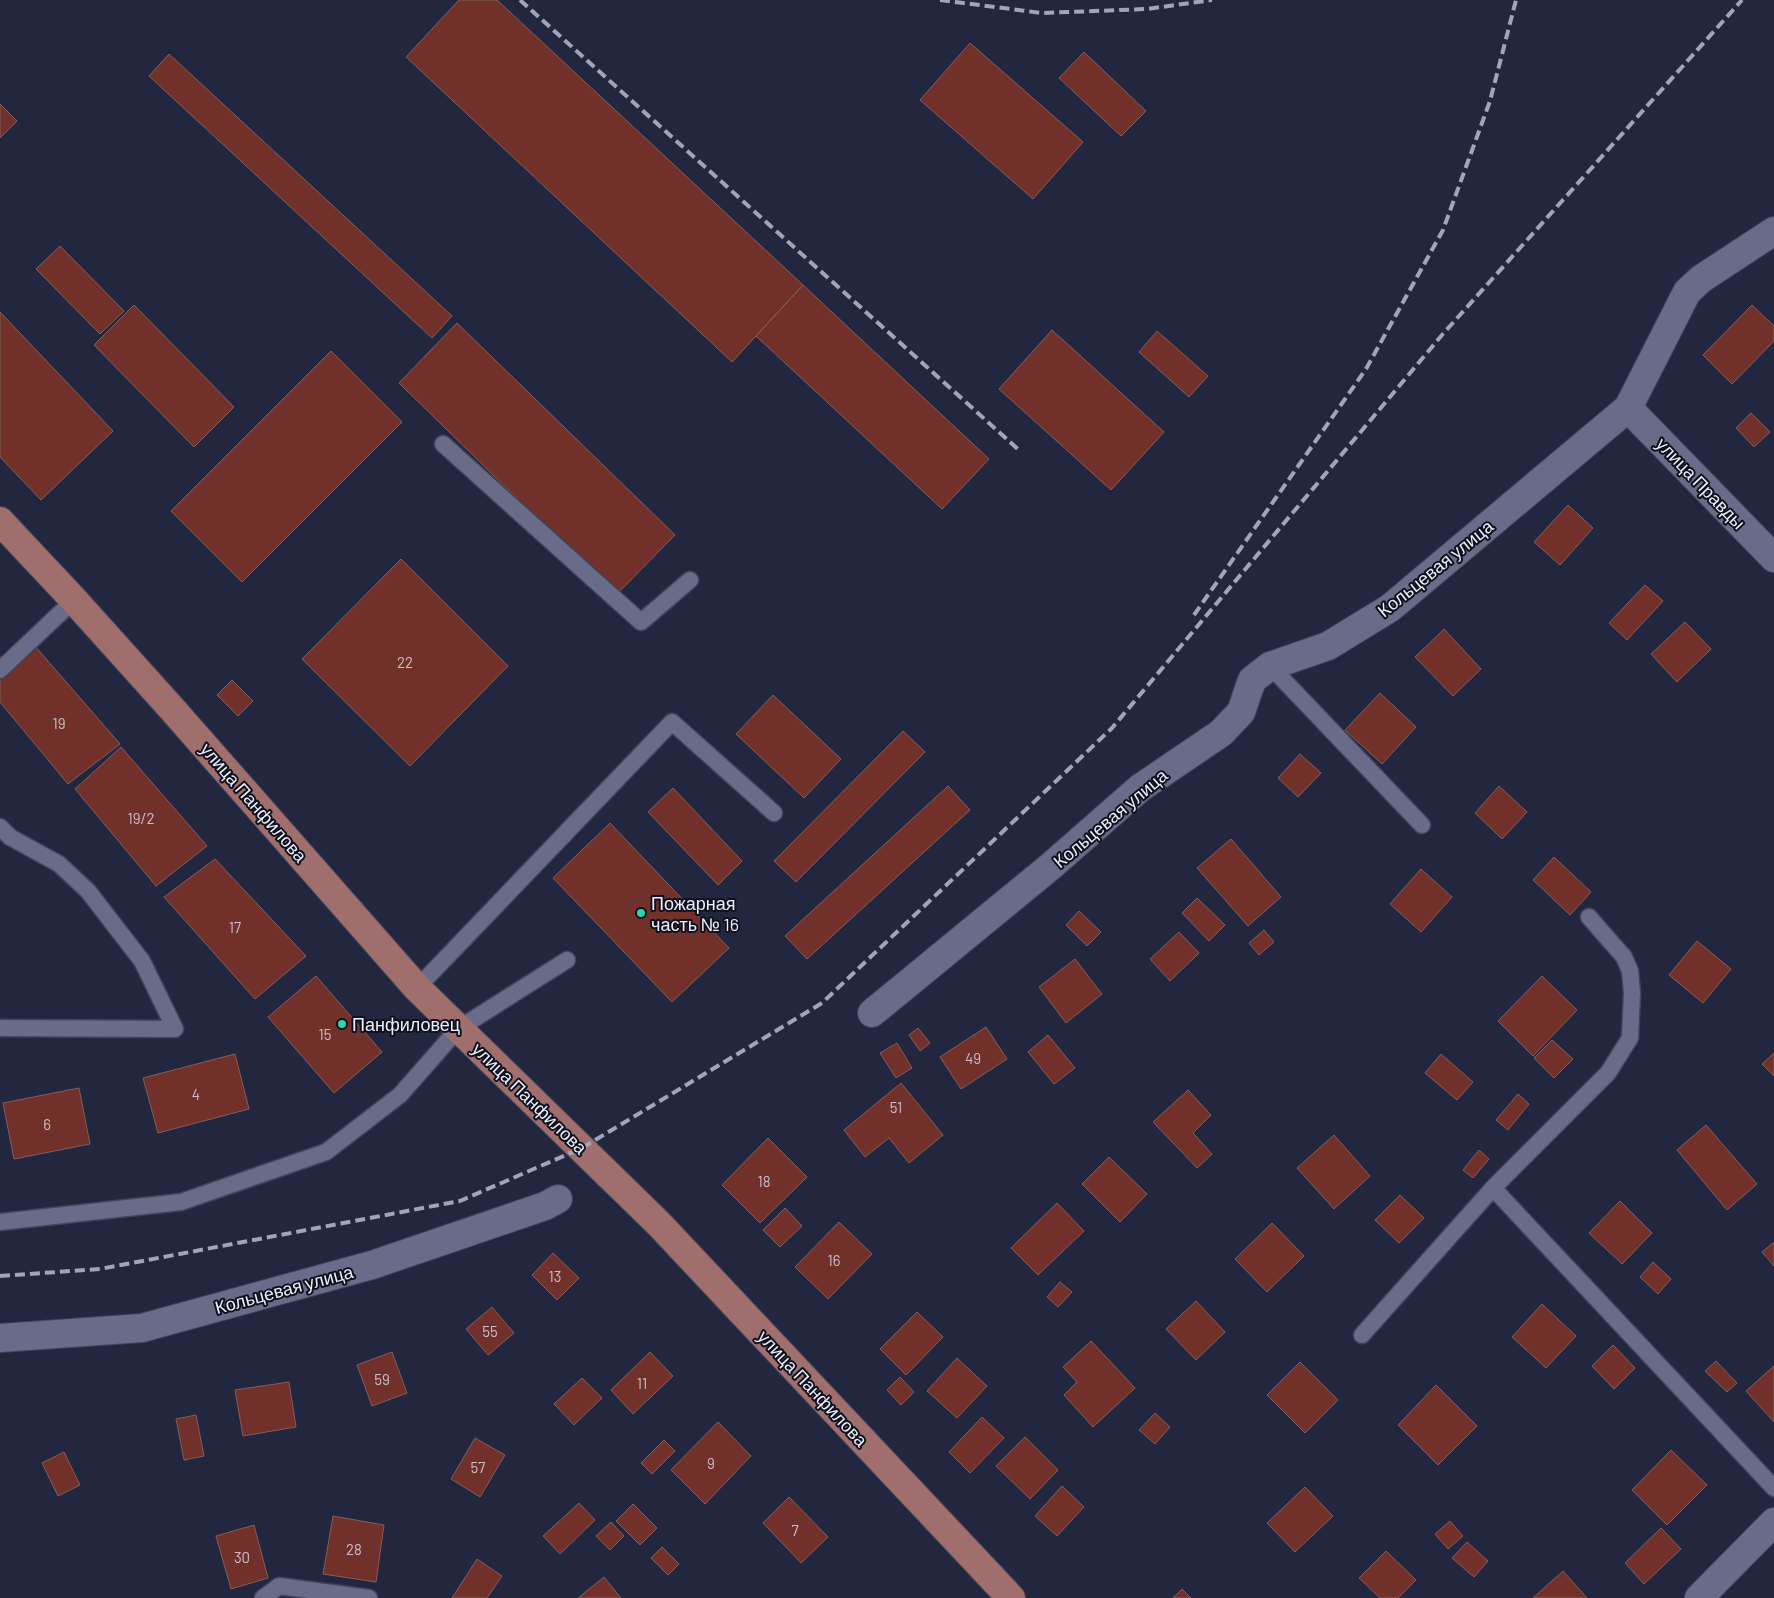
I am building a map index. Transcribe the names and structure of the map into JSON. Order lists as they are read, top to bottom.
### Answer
{
  "streets": {
    "main road": ["улица Панфилова"],
    "street": ["улица Правды", "Кольцевая улица"]
  },
  "crossings": [
    ["улица Правды", "Кольцевая улица"]
  ],
  "places": ["Пожарная часть № 16", "Панфиловец"],
  "house_numbers": [
    "22",
    "19",
    "19/2",
    "17",
    "15",
    "49",
    "4",
    "51",
    "6",
    "18",
    "16",
    "13",
    "55",
    "59",
    "11",
    "9",
    "57",
    "7",
    "28",
    "30"
  ]
}
